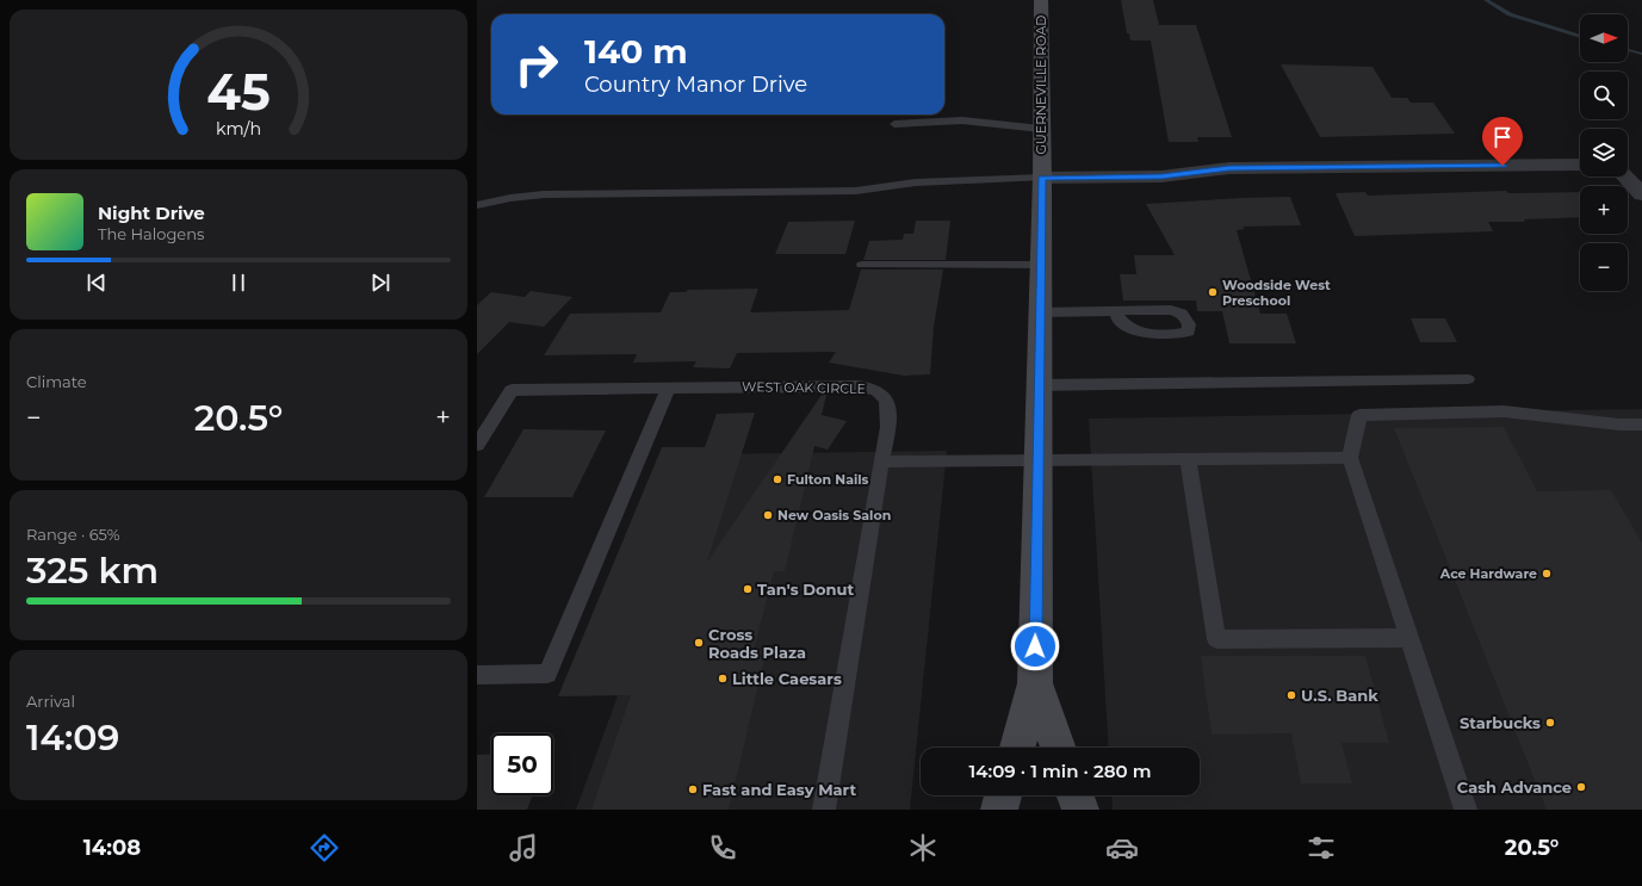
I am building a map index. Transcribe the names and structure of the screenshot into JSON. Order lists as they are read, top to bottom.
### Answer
{
  "streets": {
    "main road": ["GUERNEVILLE ROAD"],
    "lane": ["WEST OAK CIRCLE"]
  },
  "places": [
    "Woodside West Preschool",
    "Fulton Nails",
    "New Oasis Salon",
    "Ace Hardware",
    "Tan's Donut",
    "Cross Roads Plaza",
    "Little Caesars",
    "U.S. Bank",
    "Starbucks",
    "Cash Advance",
    "Fast and Easy Mart"
  ],
  "north": "right",
  "page": {
    "map_buttons": ["+", "−"],
    "turn": ["140 m", "Country Manor Drive"],
    "song": ["Night Drive", "The Halogens"],
    "tile": [
      "Climate",
      ["Range · 65%", "325 km"],
      ["Arrival", "14:09"]
    ],
    "heat": ["−", "20.5°", "+"],
    "limit": "50",
    "trip": "14:09 · 1 min · 280 m",
    "tabs": ["14:08", "20.5°"],
    "gauge": ["45", "km/h"]
  }
}
